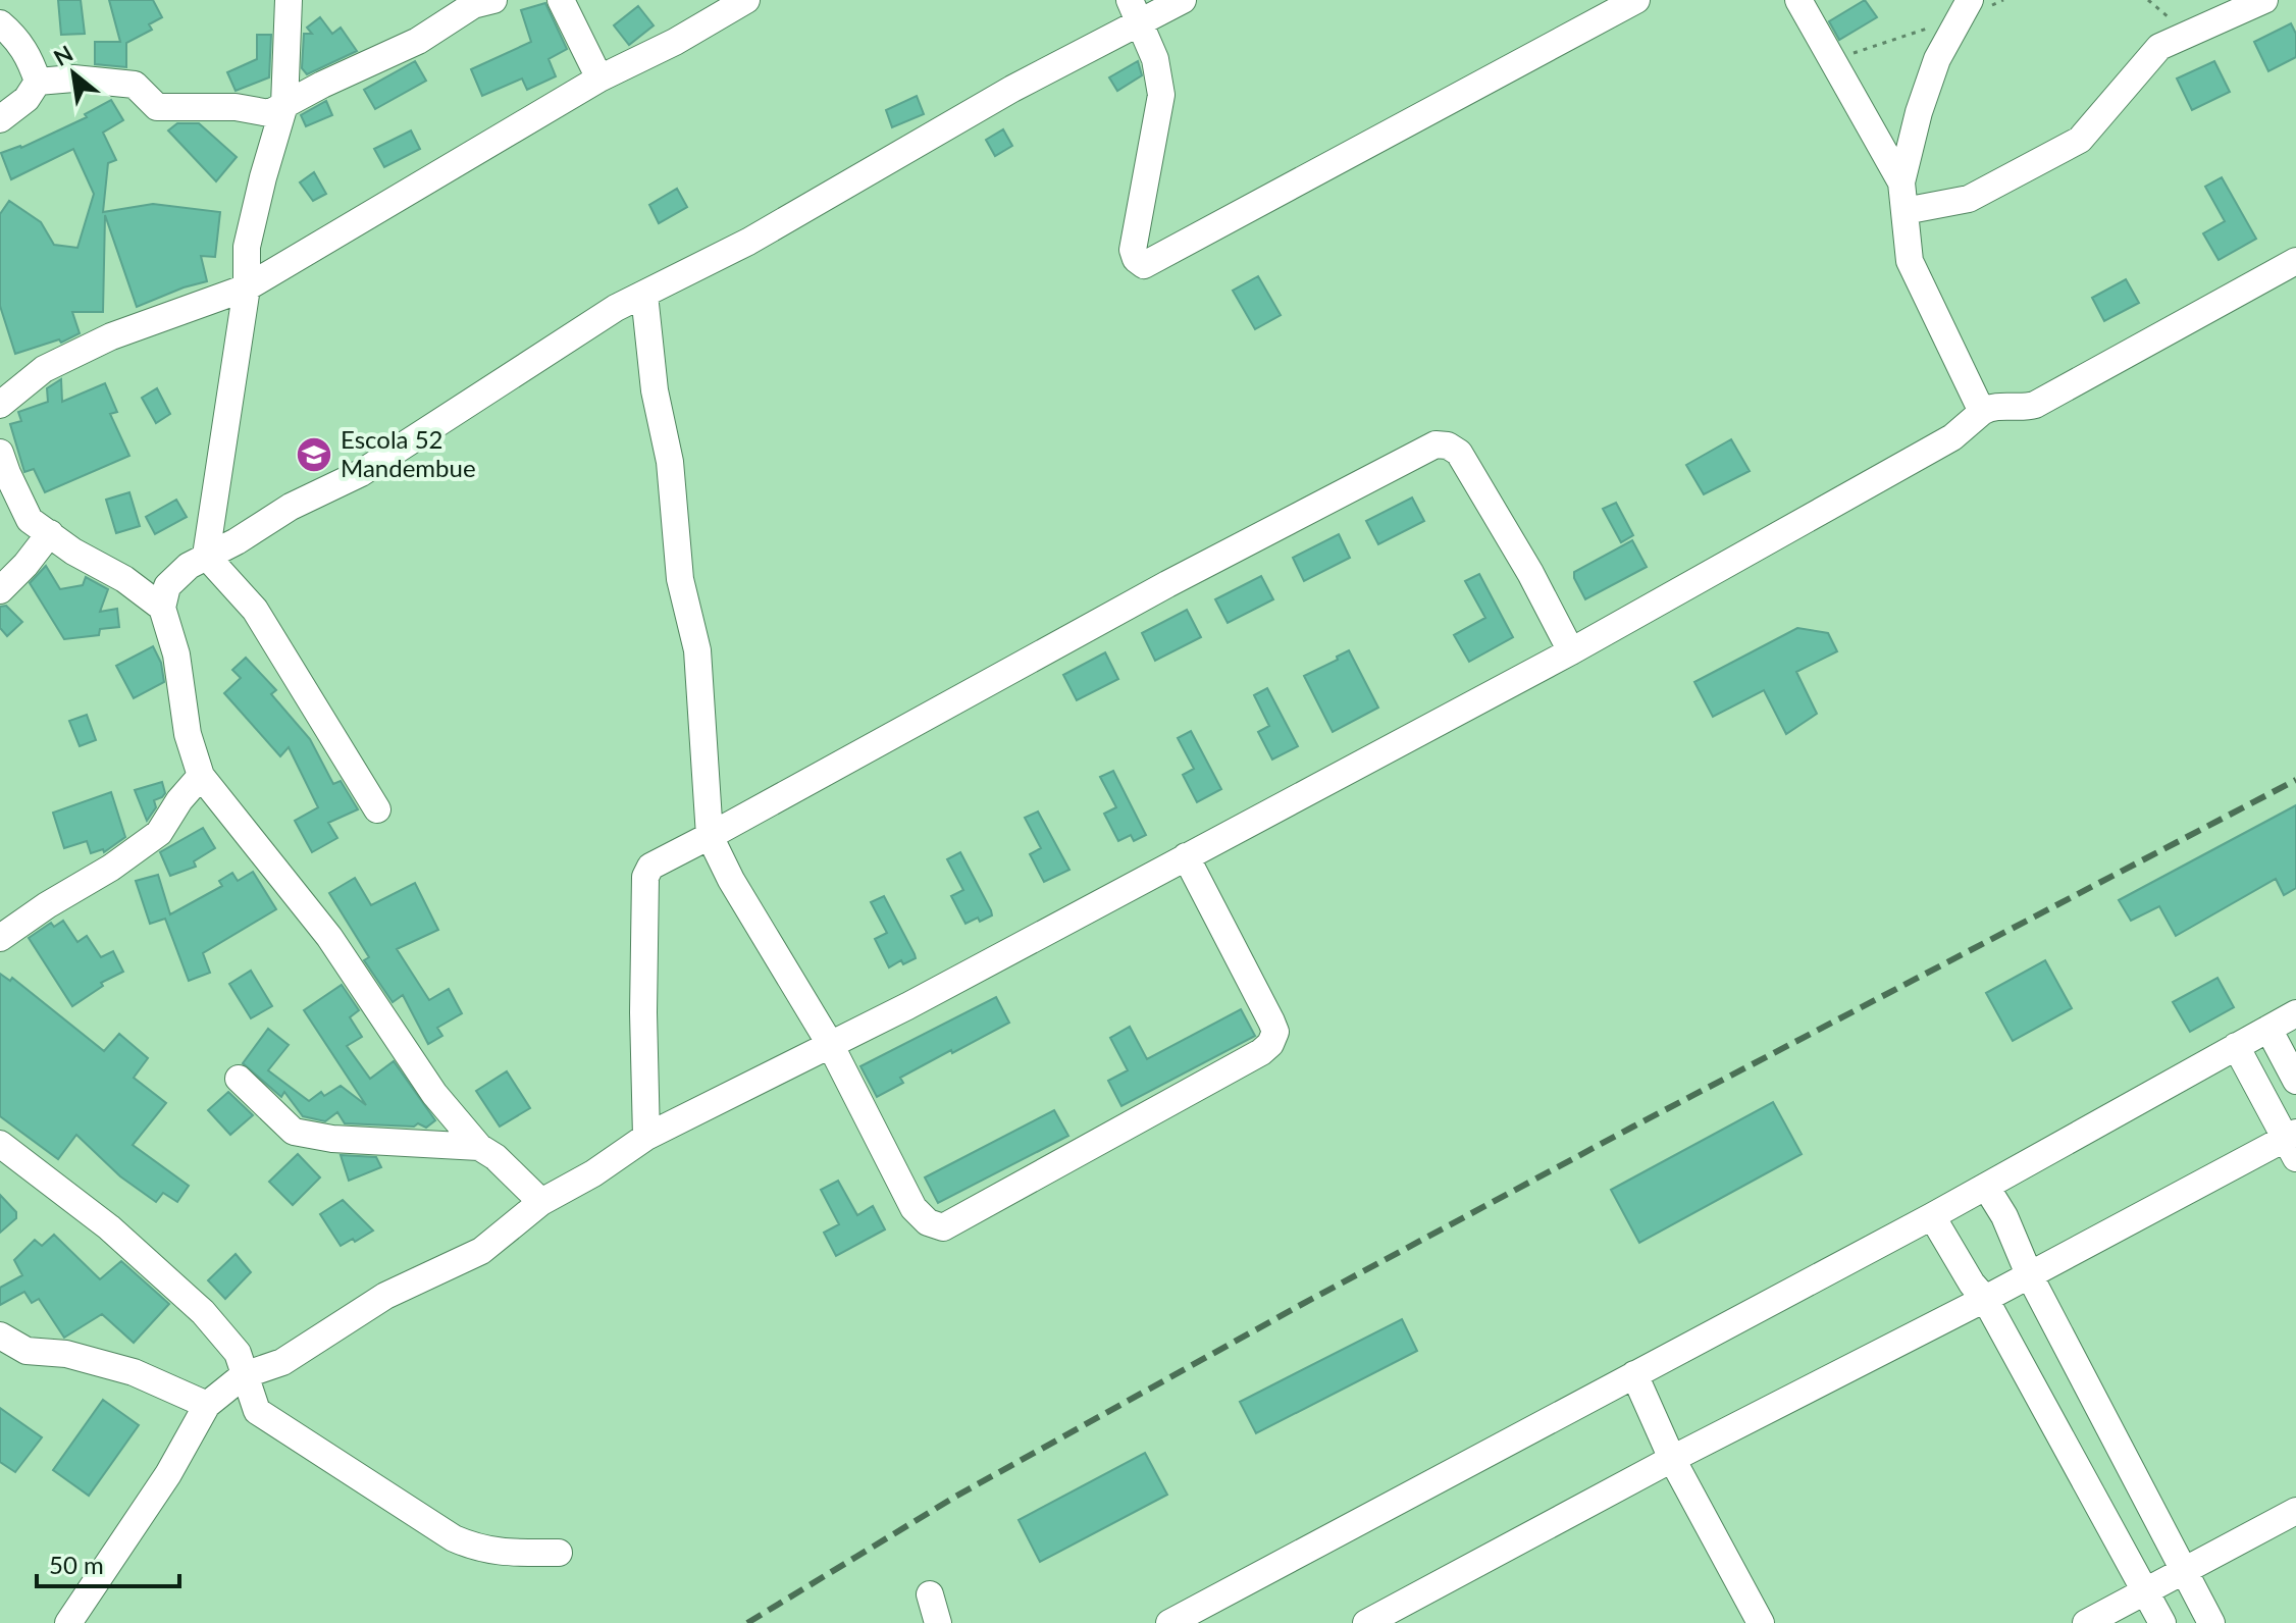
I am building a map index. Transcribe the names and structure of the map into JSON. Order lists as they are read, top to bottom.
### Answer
{
  "places": {
    "school or university": ["Escola 52 Mandembue"]
  },
  "scale_bar": "50 m",
  "north": "top left"
}
